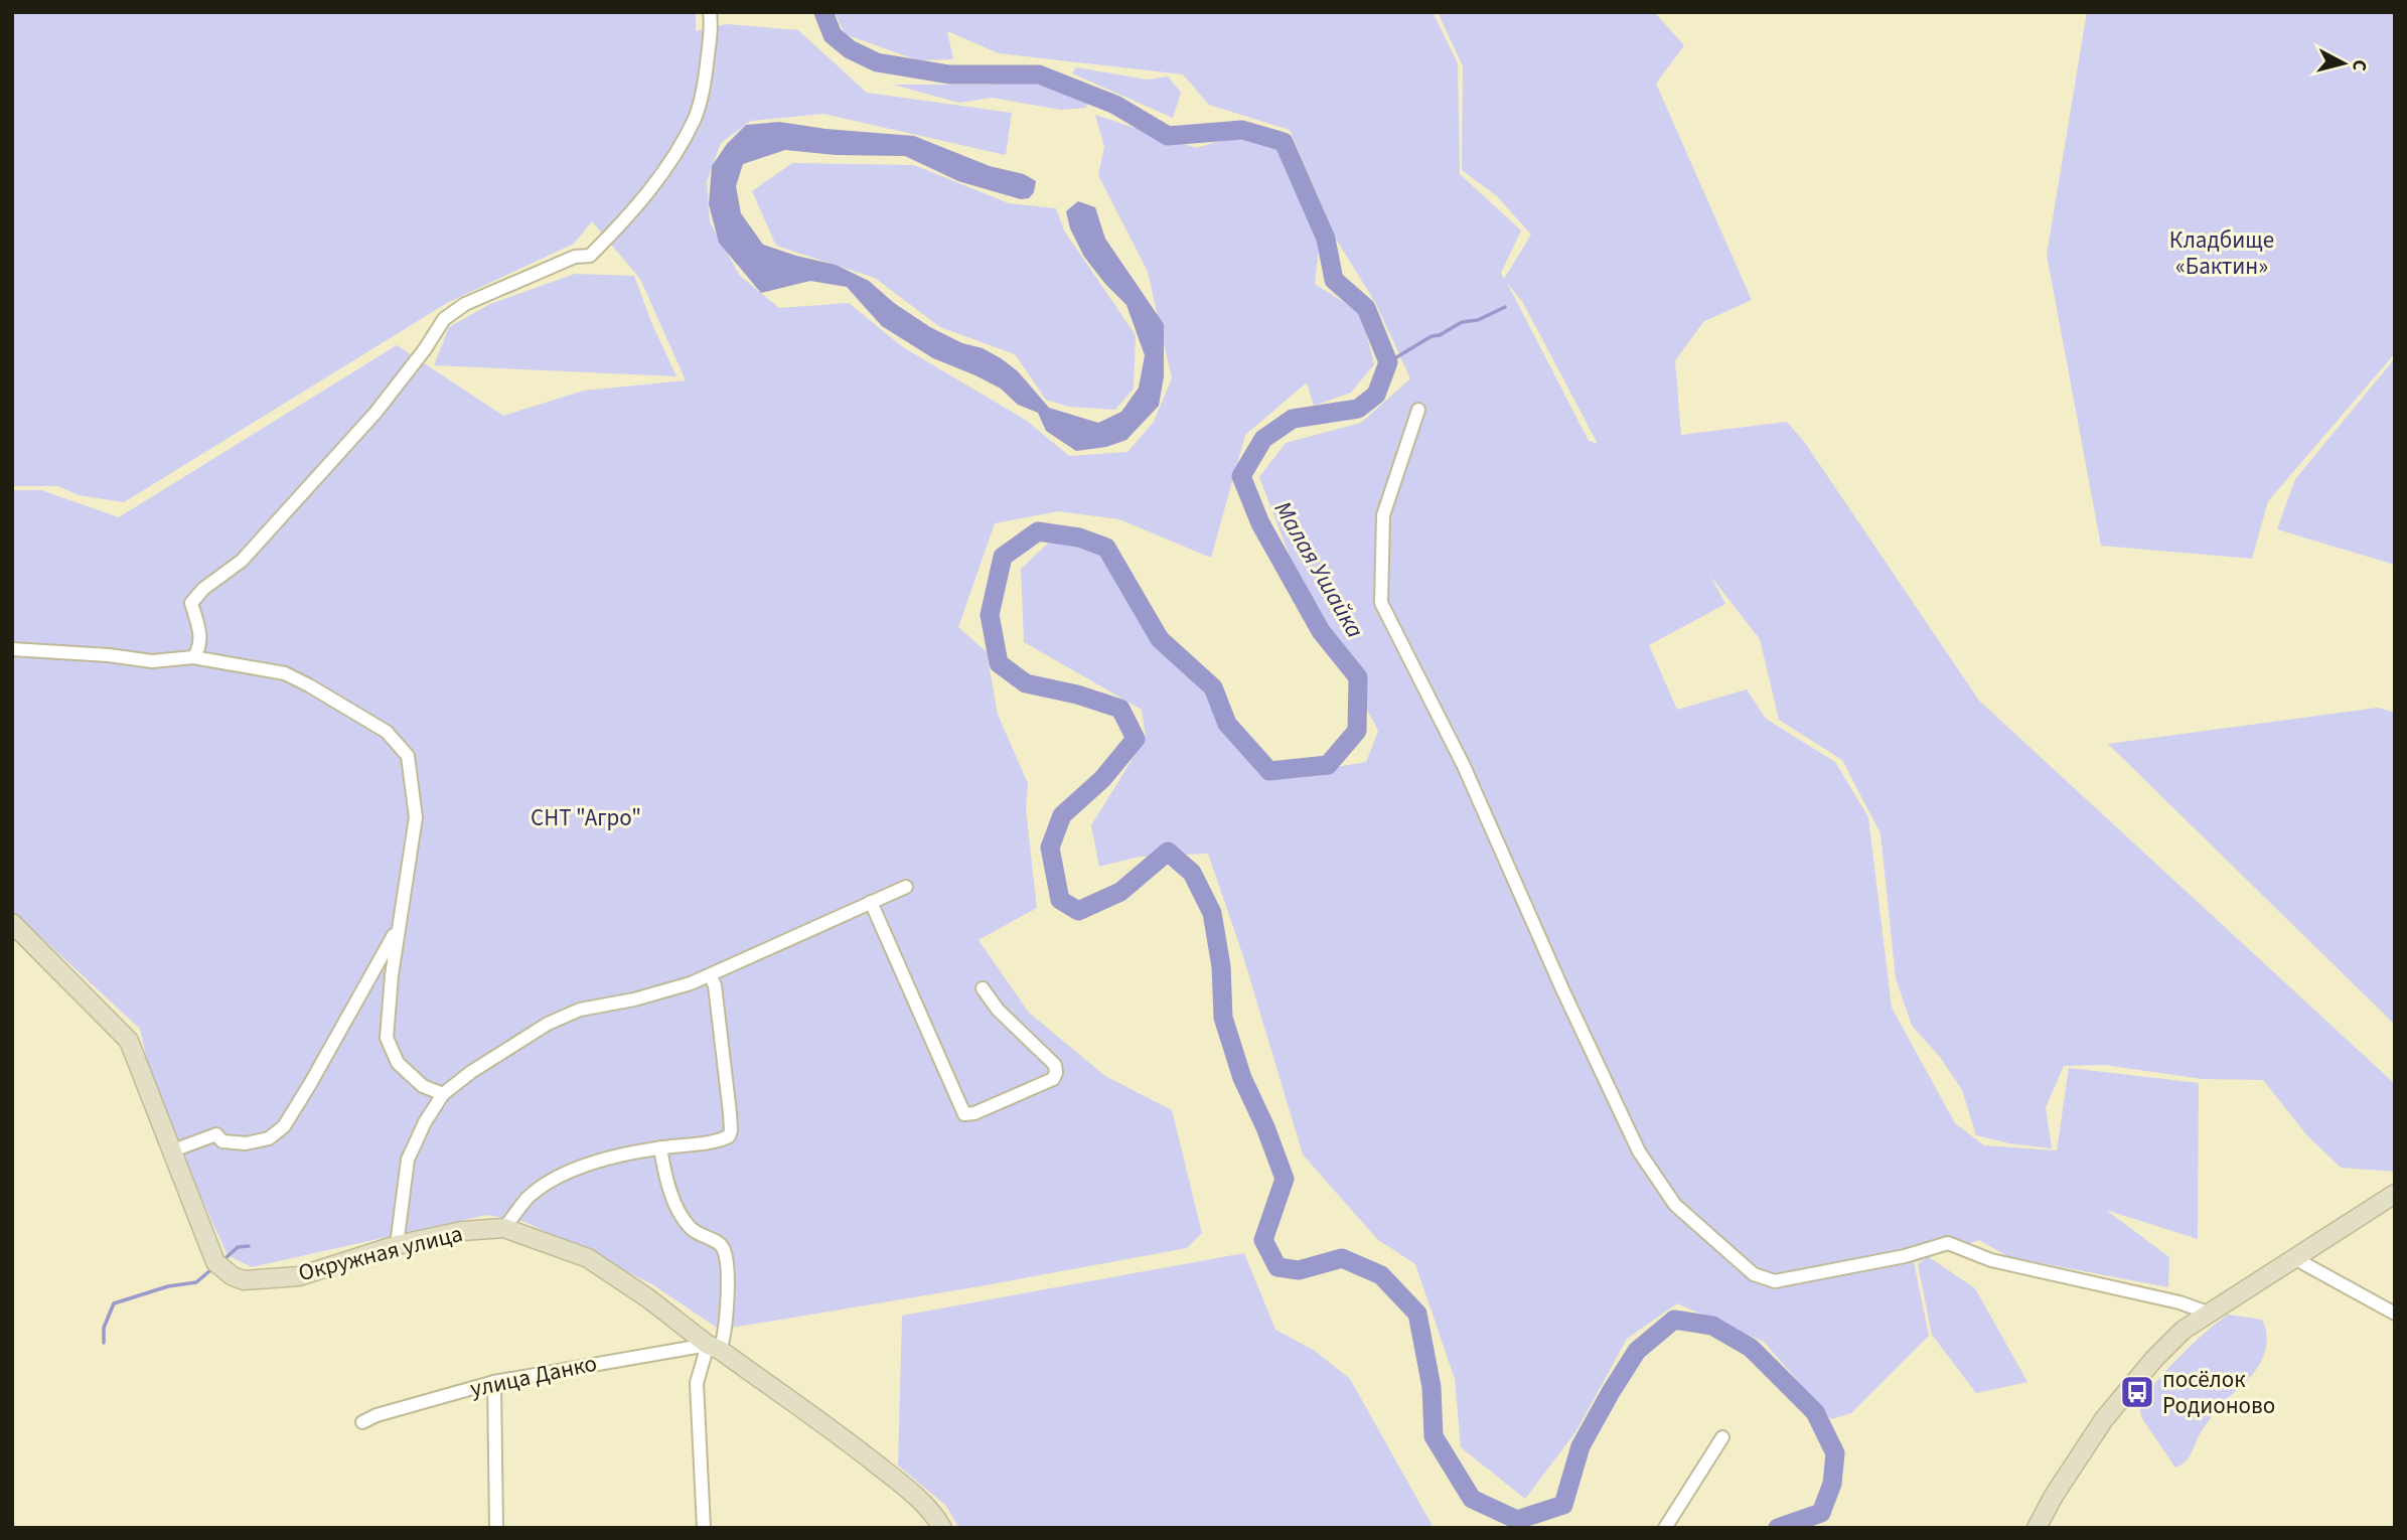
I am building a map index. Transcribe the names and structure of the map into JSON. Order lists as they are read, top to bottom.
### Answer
{
  "streets": {
    "street": ["Окружная улица", "улица Данко"]
  },
  "crossings": [
    ["Окружная улица", "улица Данко"]
  ],
  "water": ["Малая Ушайка"],
  "parks": ["Кладбище «Бактин»", "СНТ \"Агро\""],
  "places": {
    "bus stop": ["посёлок Родионово"]
  },
  "north": "right"
}
